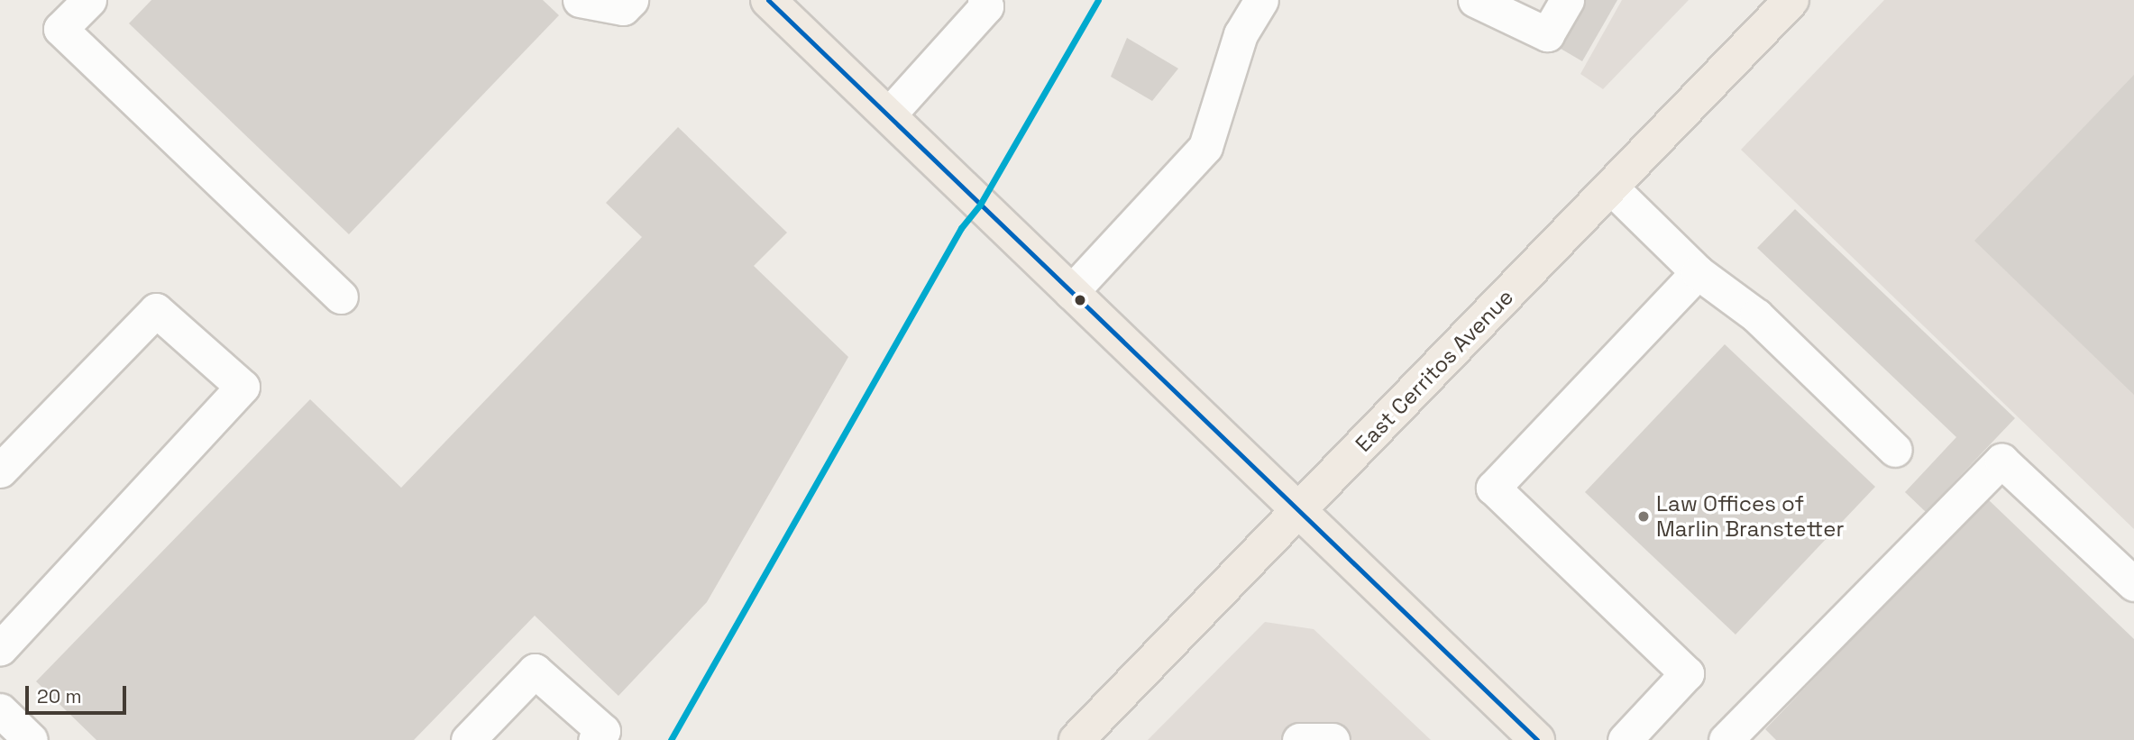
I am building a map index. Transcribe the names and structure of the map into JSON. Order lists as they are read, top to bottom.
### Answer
{
  "streets": {
    "main road": ["East Cerritos Avenue"]
  },
  "places": ["Law Offices of Marlin Branstetter"],
  "scale_bar": "20 m"
}
